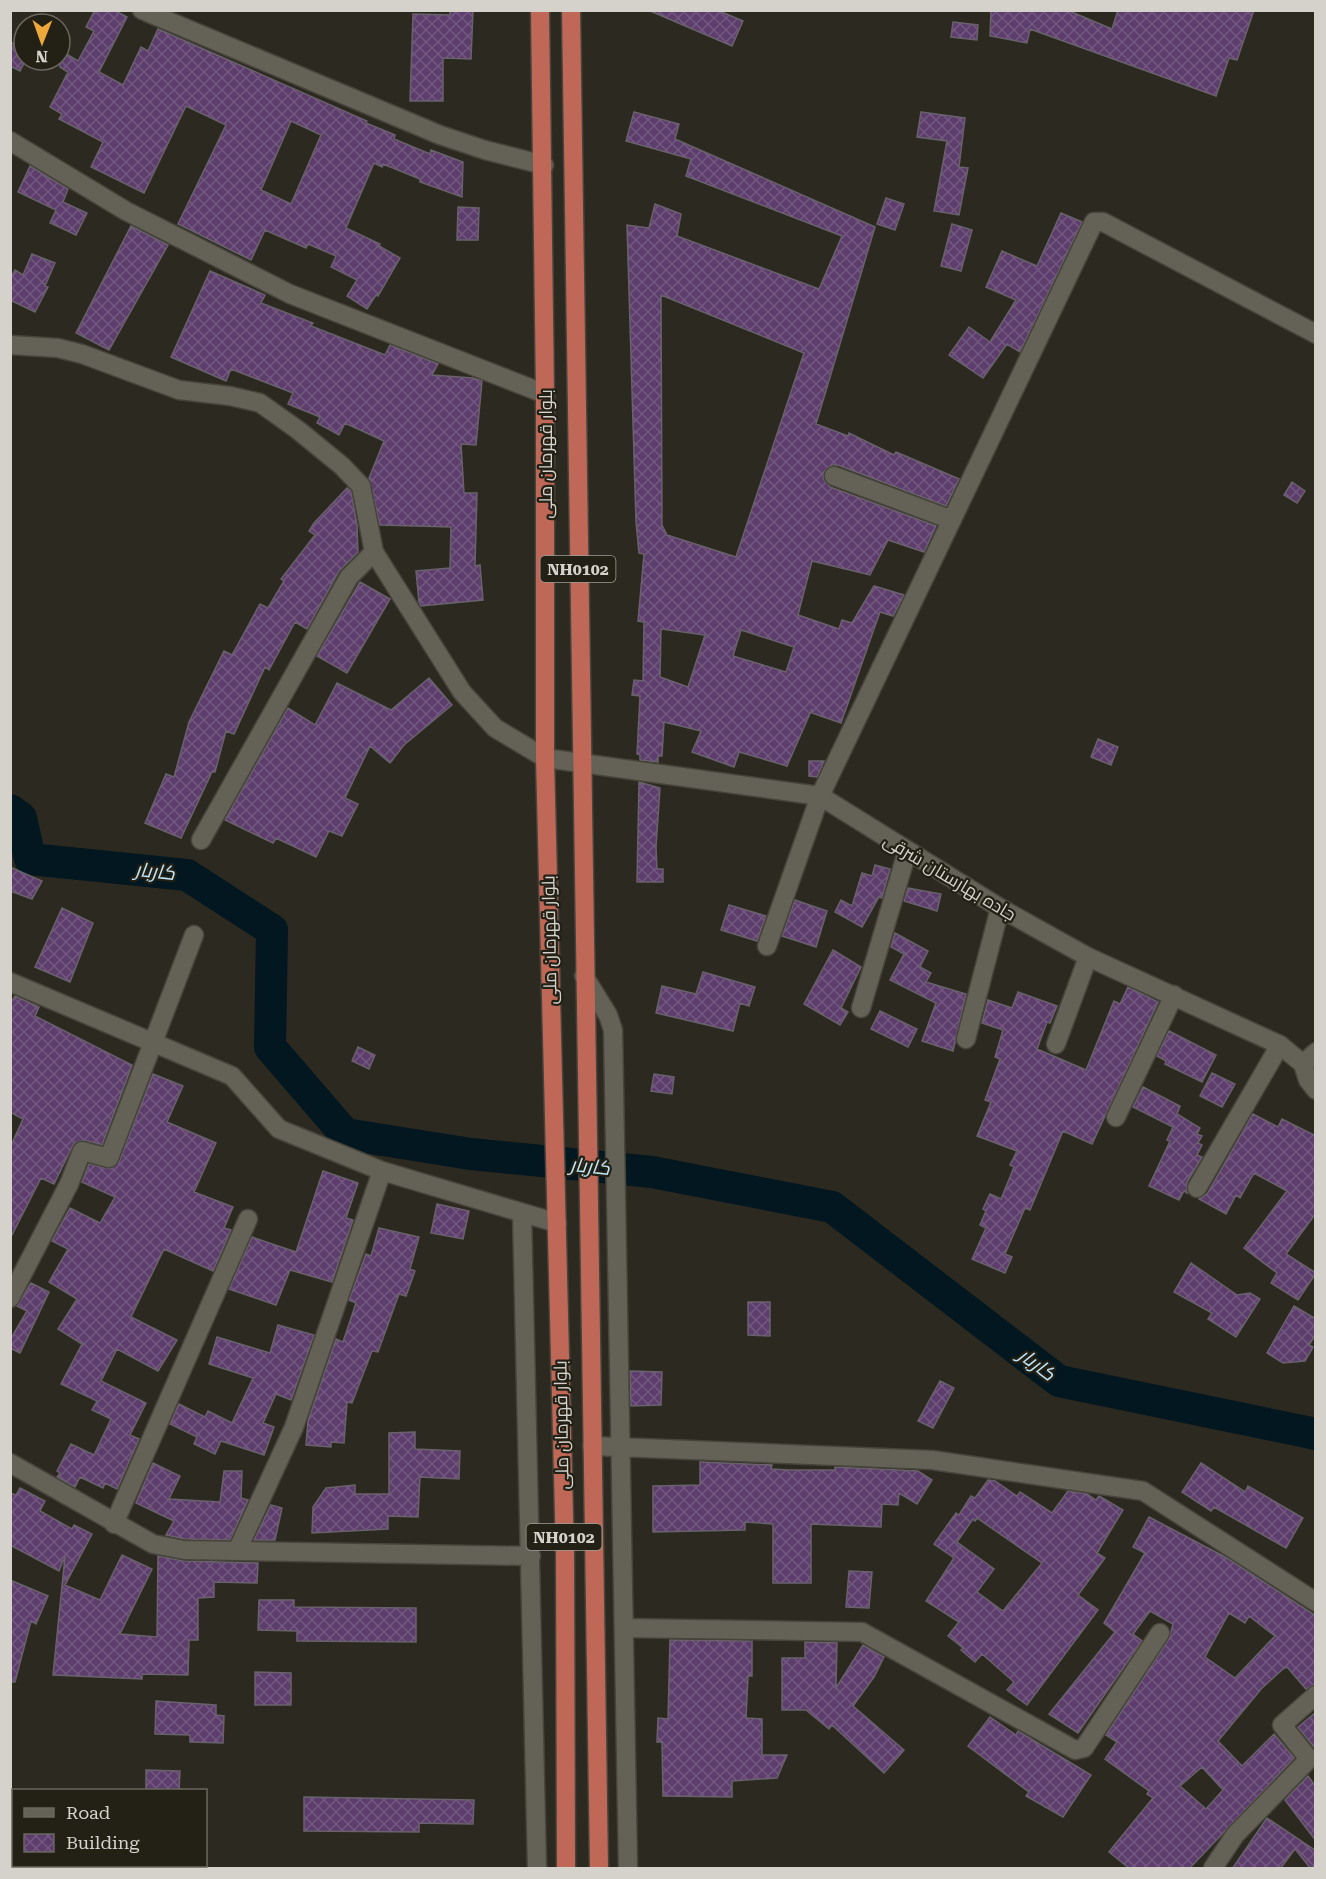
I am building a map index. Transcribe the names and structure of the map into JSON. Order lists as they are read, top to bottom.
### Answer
{
  "streets": {
    "highway": ["بلوار قهرمان ملی", "NH0102"],
    "street": ["جاده بهارستان شرقی"]
  },
  "crossings": [
    ["بلوار قهرمان ملی", "جاده بهارستان شرقی"]
  ],
  "water": ["کاربار"],
  "legend": ["Road", "Building"],
  "north": "bottom"
}
